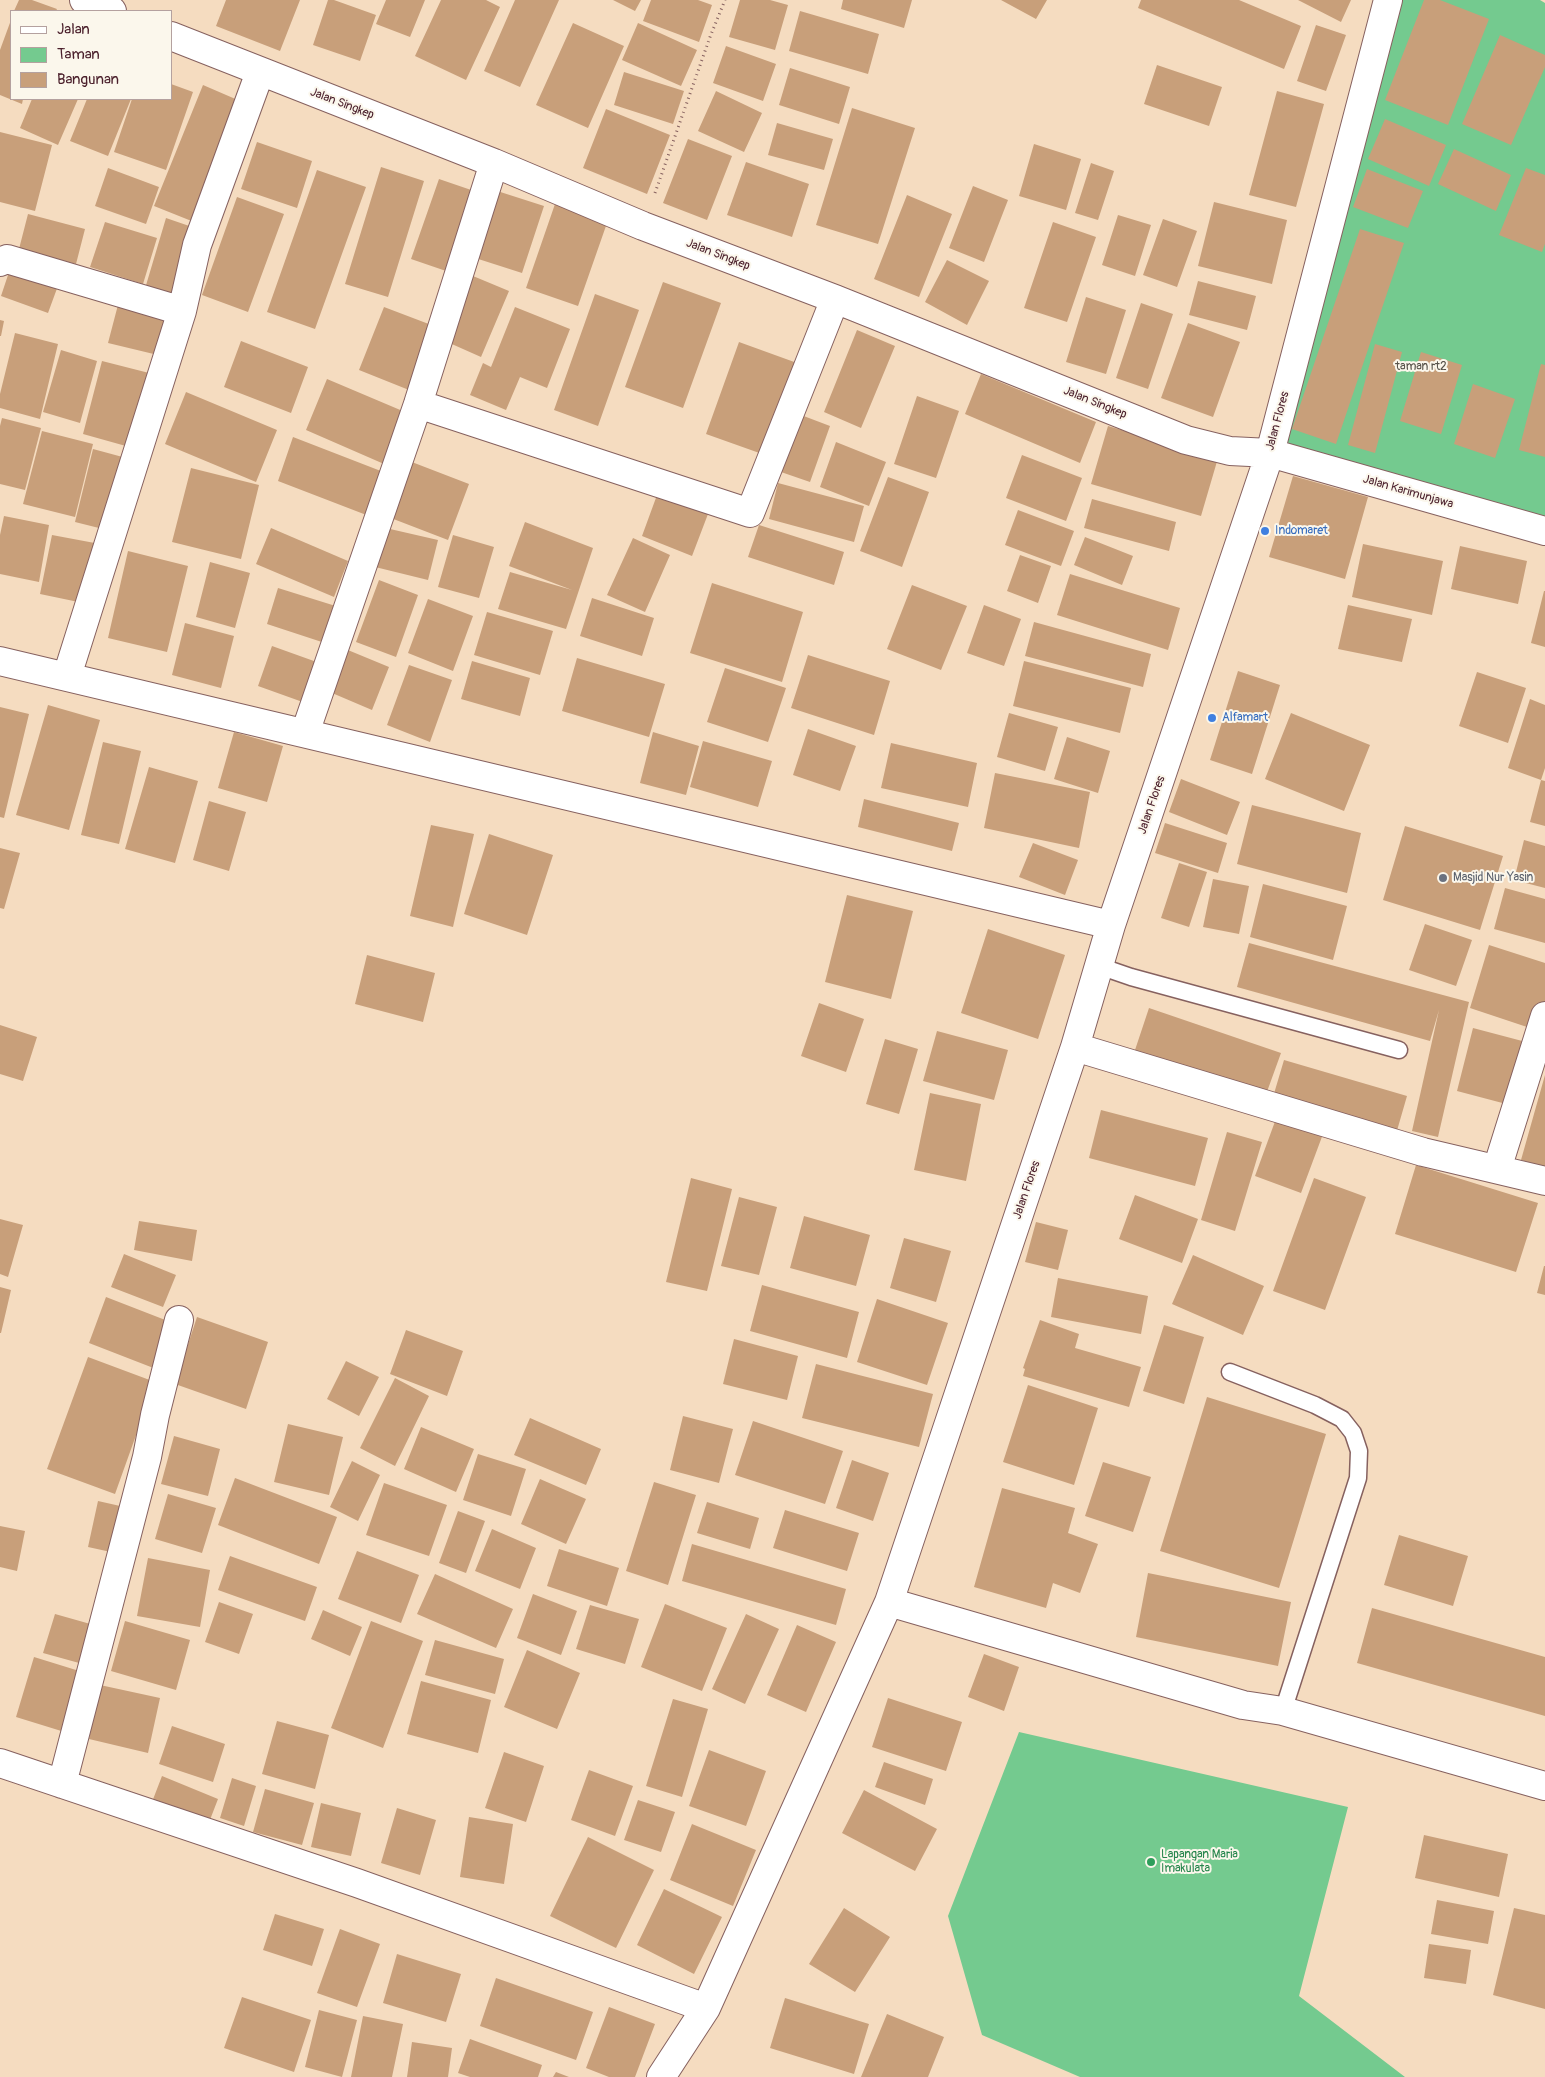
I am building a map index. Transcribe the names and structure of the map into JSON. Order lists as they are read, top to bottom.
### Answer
{
  "streets": {
    "street": ["Jalan Singkep", "Jalan Flores", "Jalan Karimunjawa"]
  },
  "crossings": [
    ["Jalan Singkep", "Jalan Flores"],
    ["Jalan Singkep", "Jalan Karimunjawa"],
    ["Jalan Flores", "Jalan Karimunjawa"]
  ],
  "parks": ["taman rt2"],
  "places": [
    "Indomaret",
    "Alfamart",
    "Masjid Nur Yasin",
    "Lapangan Maria Imakulata"
  ],
  "legend": ["Jalan", "Taman", "Bangunan"]
}
